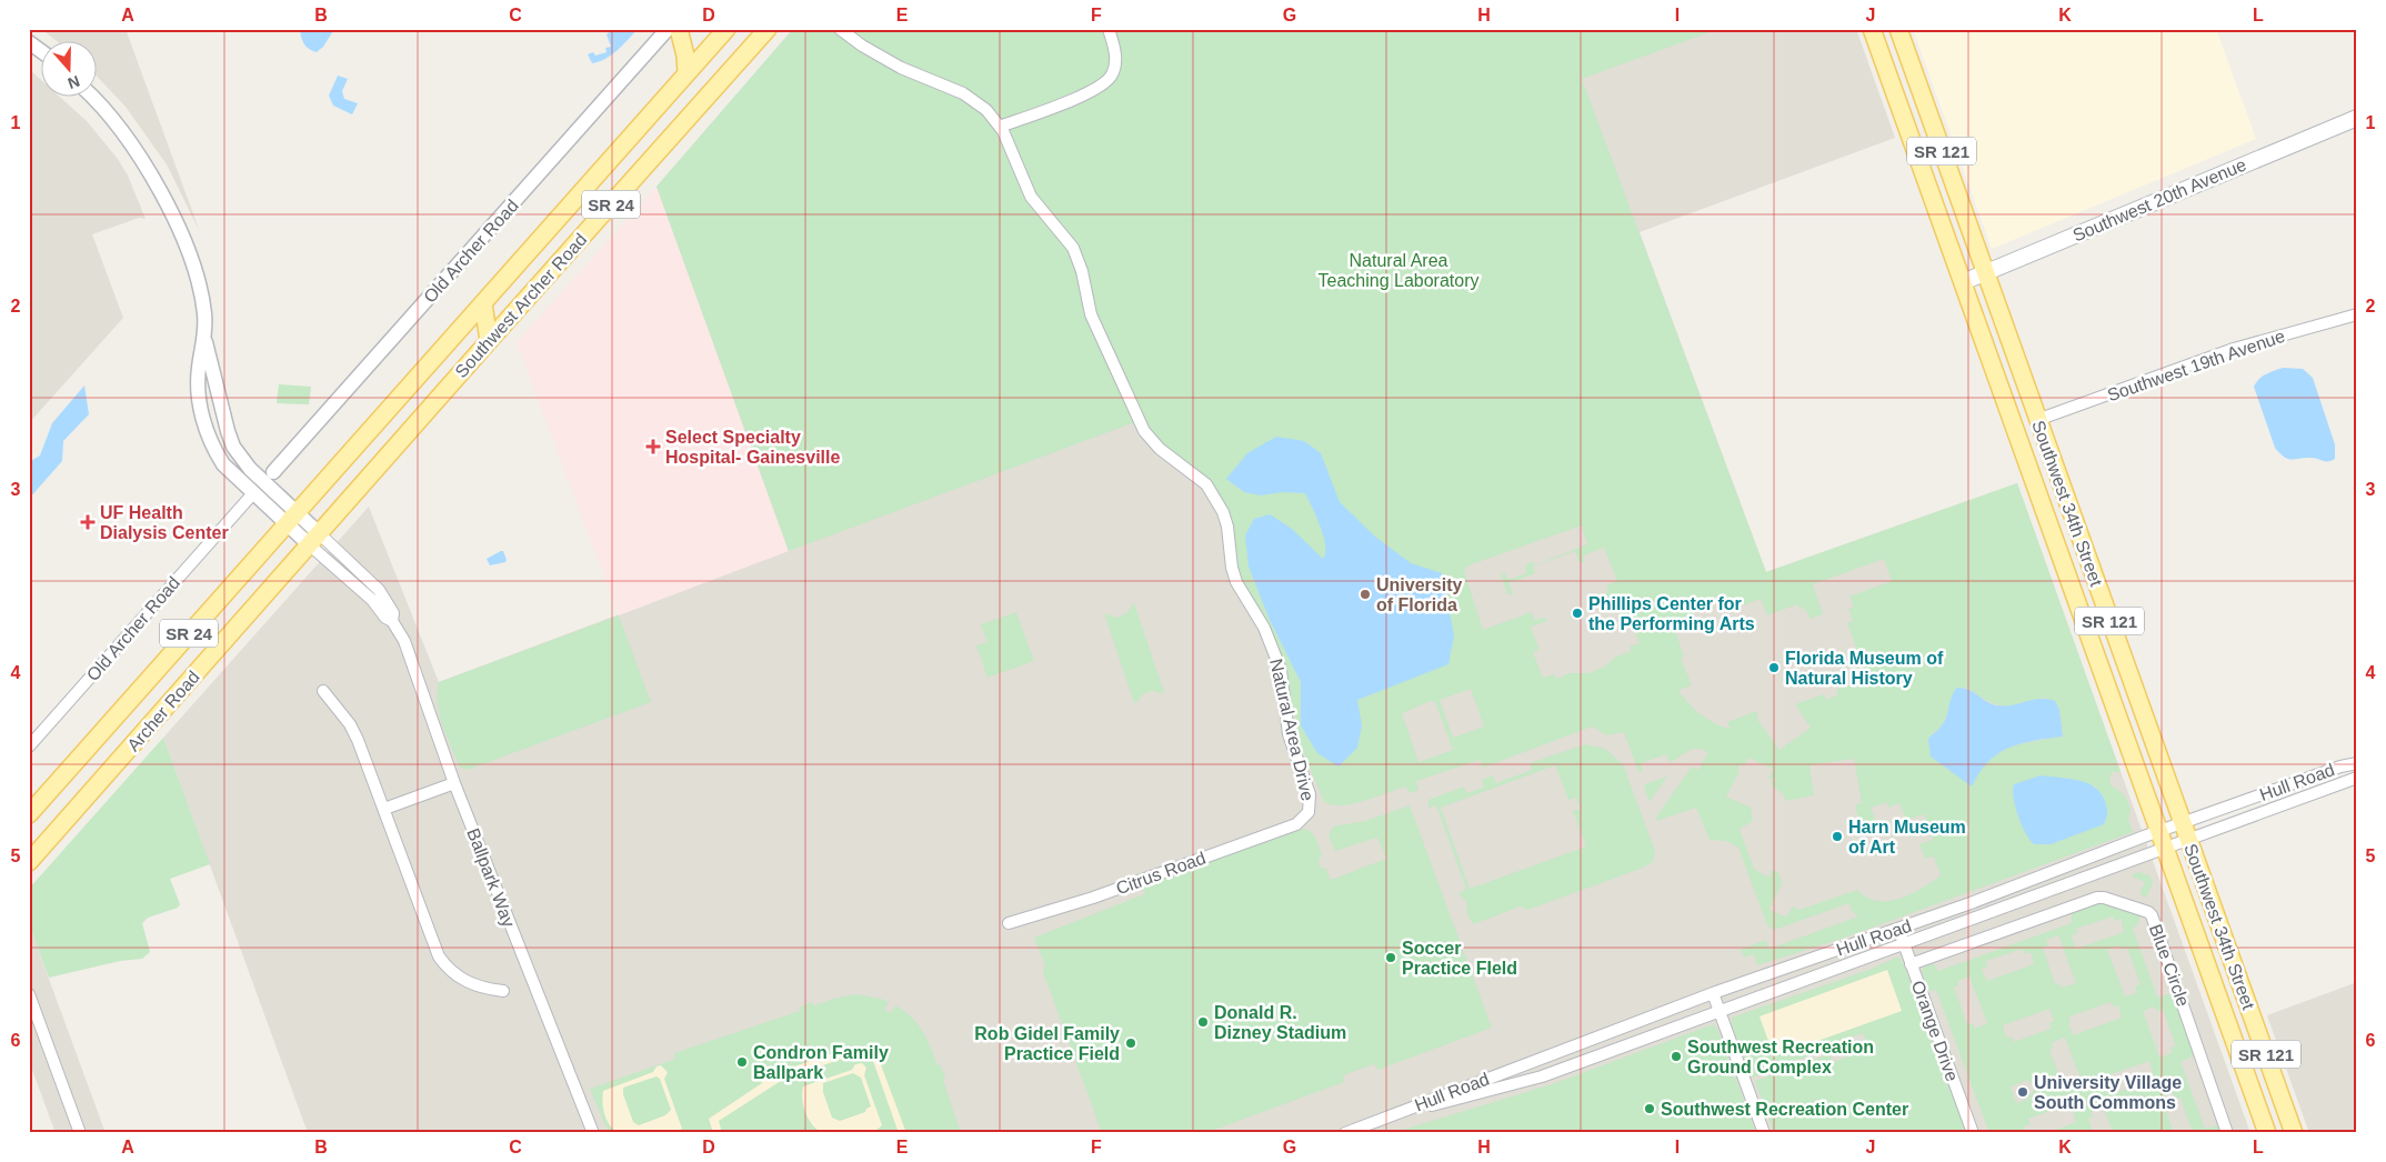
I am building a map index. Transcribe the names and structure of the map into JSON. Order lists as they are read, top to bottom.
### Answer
{
  "streets": {
    "main road": [
      "SR 121",
      "Southwest 20th Avenue",
      "SR 24",
      "Southwest Archer Road",
      "Southwest 34th Street",
      "Archer Road"
    ],
    "street": [
      "Old Archer Road",
      "Southwest 19th Avenue",
      "Natural Area Drive",
      "Hull Road",
      "Citrus Road",
      "Ballpark Way",
      "Blue Circle",
      "Orange Drive"
    ]
  },
  "crossings": [
    ["Southwest 20th Avenue", "Southwest 34th Street"],
    ["Southwest Archer Road", "Archer Road"],
    ["Southwest Archer Road", "Ballpark Way"],
    ["Southwest 19th Avenue", "Southwest 34th Street"],
    ["Southwest 34th Street", "Hull Road"],
    ["Archer Road", "Ballpark Way"],
    ["Natural Area Drive", "Citrus Road"],
    ["Hull Road", "Orange Drive"],
    ["Blue Circle", "Orange Drive"]
  ],
  "parks": ["Natural Area Teaching Laboratory"],
  "places": {
    "health": ["Select Specialty Hospital- Gainesville", "UF Health Dialysis Center"],
    "other": [
      "University of Florida",
      "Phillips Center for the Performing Arts",
      "Florida Museum of Natural History",
      "Harn Museum of Art",
      "Soccer Practice FIeld",
      "Donald R. Dizney Stadium",
      "Rob Gidel Family Practice Field",
      "Southwest Recreation Ground Complex",
      "Condron Family Ballpark",
      "University Village South Commons",
      "Southwest Recreation Center"
    ]
  },
  "north": "bottom",
  "grid": {
    "columns": [
      "A",
      "B",
      "C",
      "D",
      "E",
      "F",
      "G",
      "H",
      "I",
      "J",
      "K",
      "L"
    ],
    "rows": [
      "1",
      "2",
      "3",
      "4",
      "5",
      "6"
    ]
  }
}
